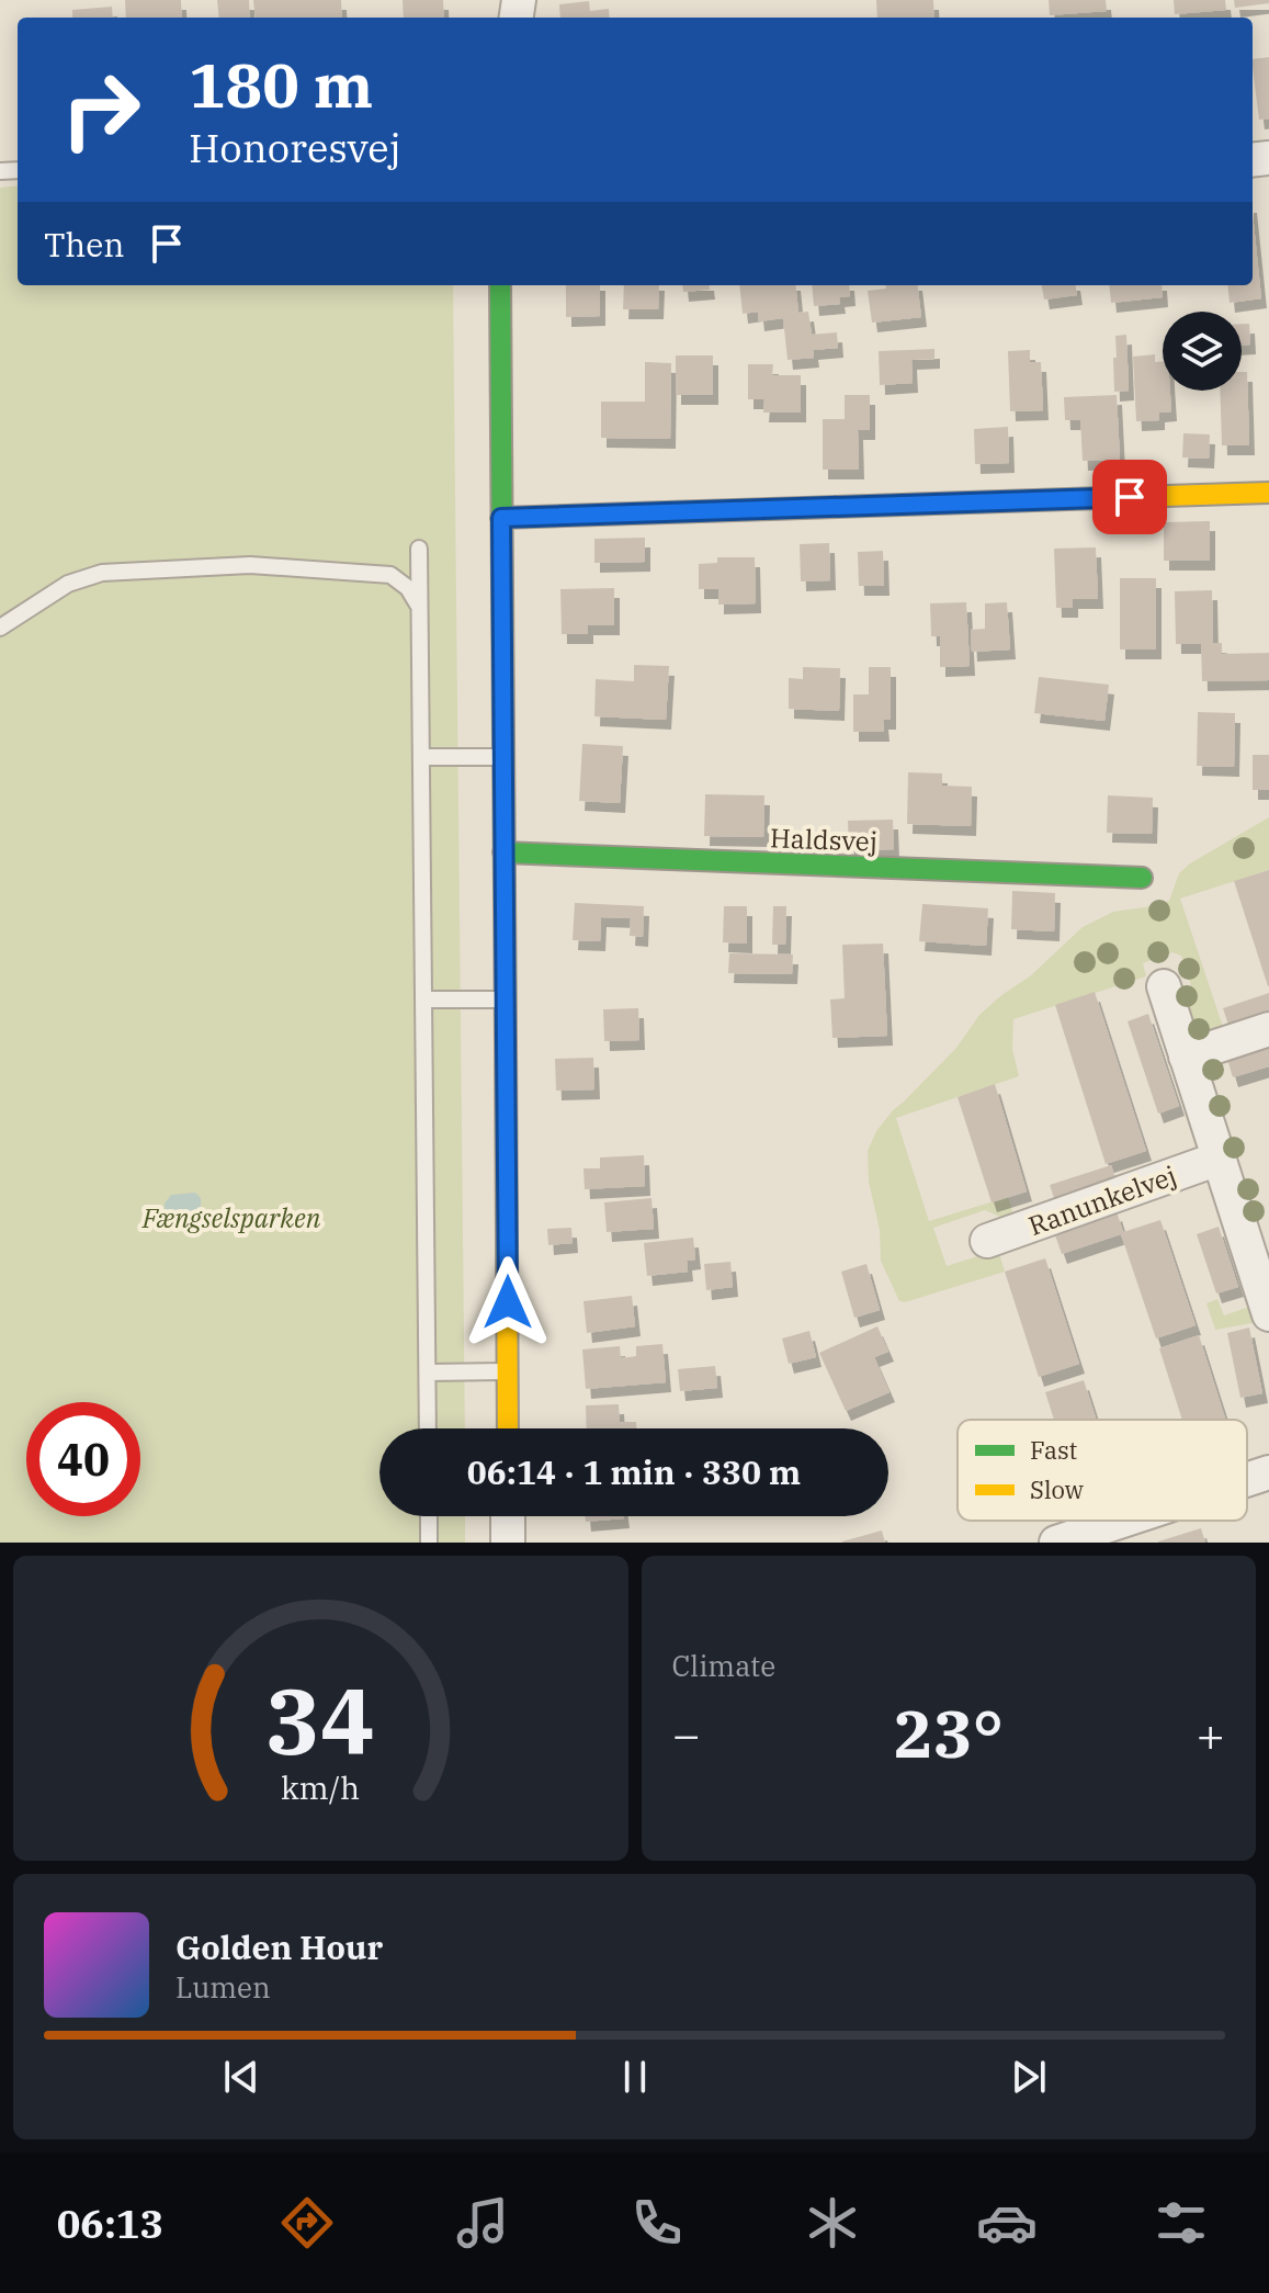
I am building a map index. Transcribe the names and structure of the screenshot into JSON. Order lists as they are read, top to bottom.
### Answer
{
  "streets": {
    "street": ["Haldsvej", "Ranunkelvej"]
  },
  "parks": ["Fængselsparken"],
  "legend": ["Fast", "Slow"],
  "page": {
    "turn": ["180 m", "Honoresvej"],
    "then": "Then",
    "limit": "40",
    "trip": "06:14 · 1 min · 330 m",
    "tile": "Climate",
    "heat": ["−", "23°", "+"],
    "song": ["Golden Hour", "Lumen"],
    "tabs": "06:13",
    "gauge": ["34", "km/h"]
  }
}
